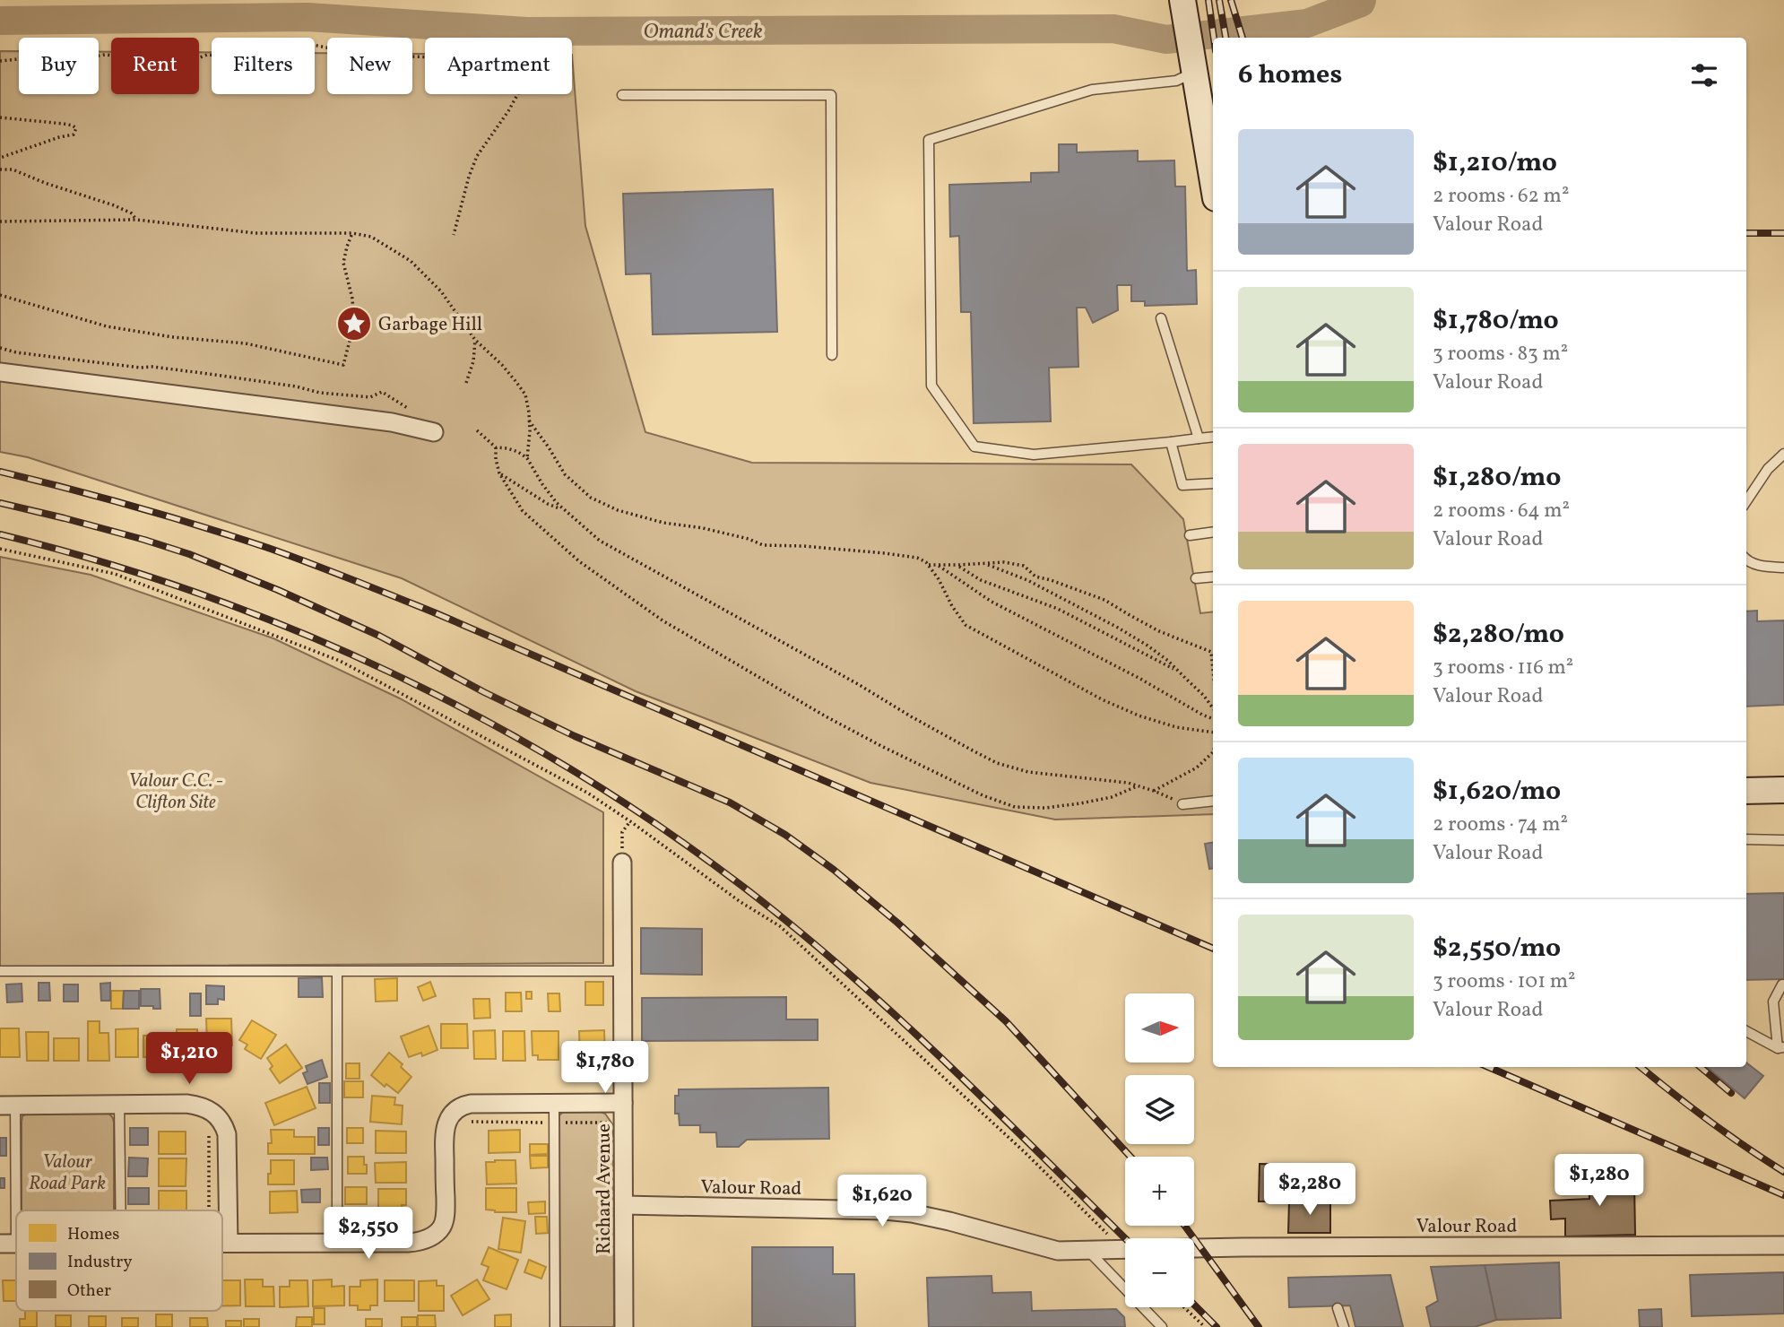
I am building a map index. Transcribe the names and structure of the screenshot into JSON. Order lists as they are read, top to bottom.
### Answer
{
  "streets": {
    "street": ["Valour Road", "Richard Avenue"]
  },
  "crossings": [
    ["Valour Road", "Richard Avenue"]
  ],
  "water": ["Omand's Creek"],
  "parks": ["Valour C.C. - Clifton Site", "Valour Road Park"],
  "places": {
    "place": ["Garbage Hill"]
  },
  "legend": ["Homes", "Industry", "Other"],
  "north": "right",
  "page": {
    "chip": [
      "Buy",
      "Rent",
      "Filters",
      "New",
      "Apartment"
    ],
    "heading": "6 homes",
    "list": [
      {
        "name": "$1,210/mo",
        "note": "2 rooms · 62 m² · Valour Road"
      },
      {
        "name": "$1,780/mo",
        "note": "3 rooms · 83 m² · Valour Road"
      },
      {
        "name": "$1,280/mo",
        "note": "2 rooms · 64 m² · Valour Road"
      },
      {
        "name": "$2,280/mo",
        "note": "3 rooms · 116 m² · Valour Road"
      },
      {
        "name": "$1,620/mo",
        "note": "2 rooms · 74 m² · Valour Road"
      },
      {
        "name": "$2,550/mo",
        "note": "3 rooms · 101 m² · Valour Road"
      }
    ],
    "map_buttons": ["+", "−"],
    "price": [
      "$1,210",
      "$1,780",
      "$1,280",
      "$2,280",
      "$1,620",
      "$2,550"
    ]
  }
}
